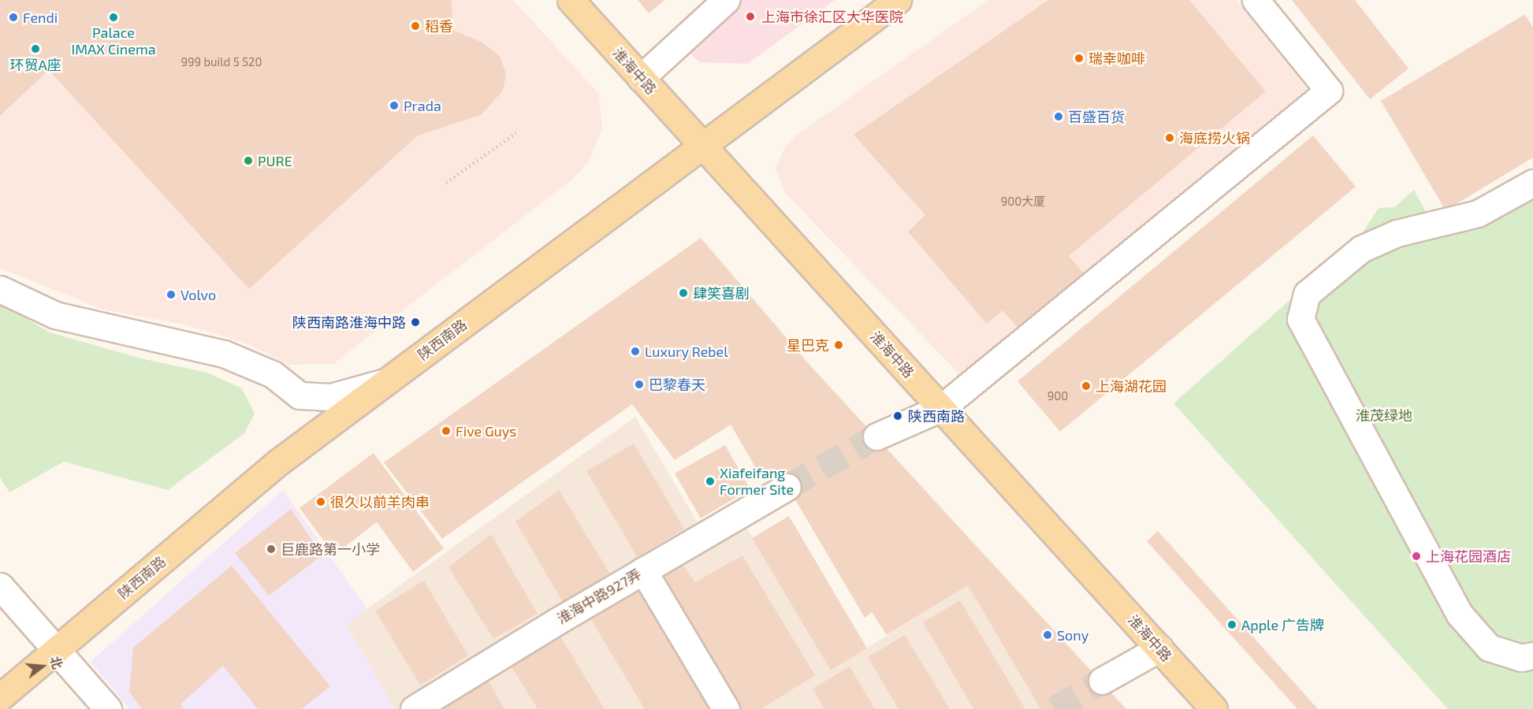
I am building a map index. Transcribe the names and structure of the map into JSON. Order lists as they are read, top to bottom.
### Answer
{
  "streets": {
    "main road": ["淮海中路", "陕西南路"],
    "street": ["淮海中路927弄"]
  },
  "crossings": [
    ["淮海中路", "陕西南路"]
  ],
  "parks": ["淮茂绿地"],
  "places": [
    "上海市徐汇区大华医院",
    "Fendi",
    "Palace IMAX Cinema",
    "稻香",
    "环贸A座",
    "瑞幸咖啡",
    "Prada",
    "百盛百货",
    "海底捞火锅",
    "PURE",
    "肆笑喜剧",
    "Volvo",
    "陕西南路淮海中路",
    "星巴克",
    "Luxury Rebel",
    "巴黎春天",
    "上海湖花园",
    "陕西南路",
    "Five Guys",
    "Xiafeifang Former Site",
    "很久以前羊肉串",
    "巨鹿路第一小学",
    "上海花园酒店",
    "Apple 广告牌",
    "Sony"
  ],
  "house_numbers": ["999 build 5 520", "900大厦", "900"],
  "north": "right"
}
